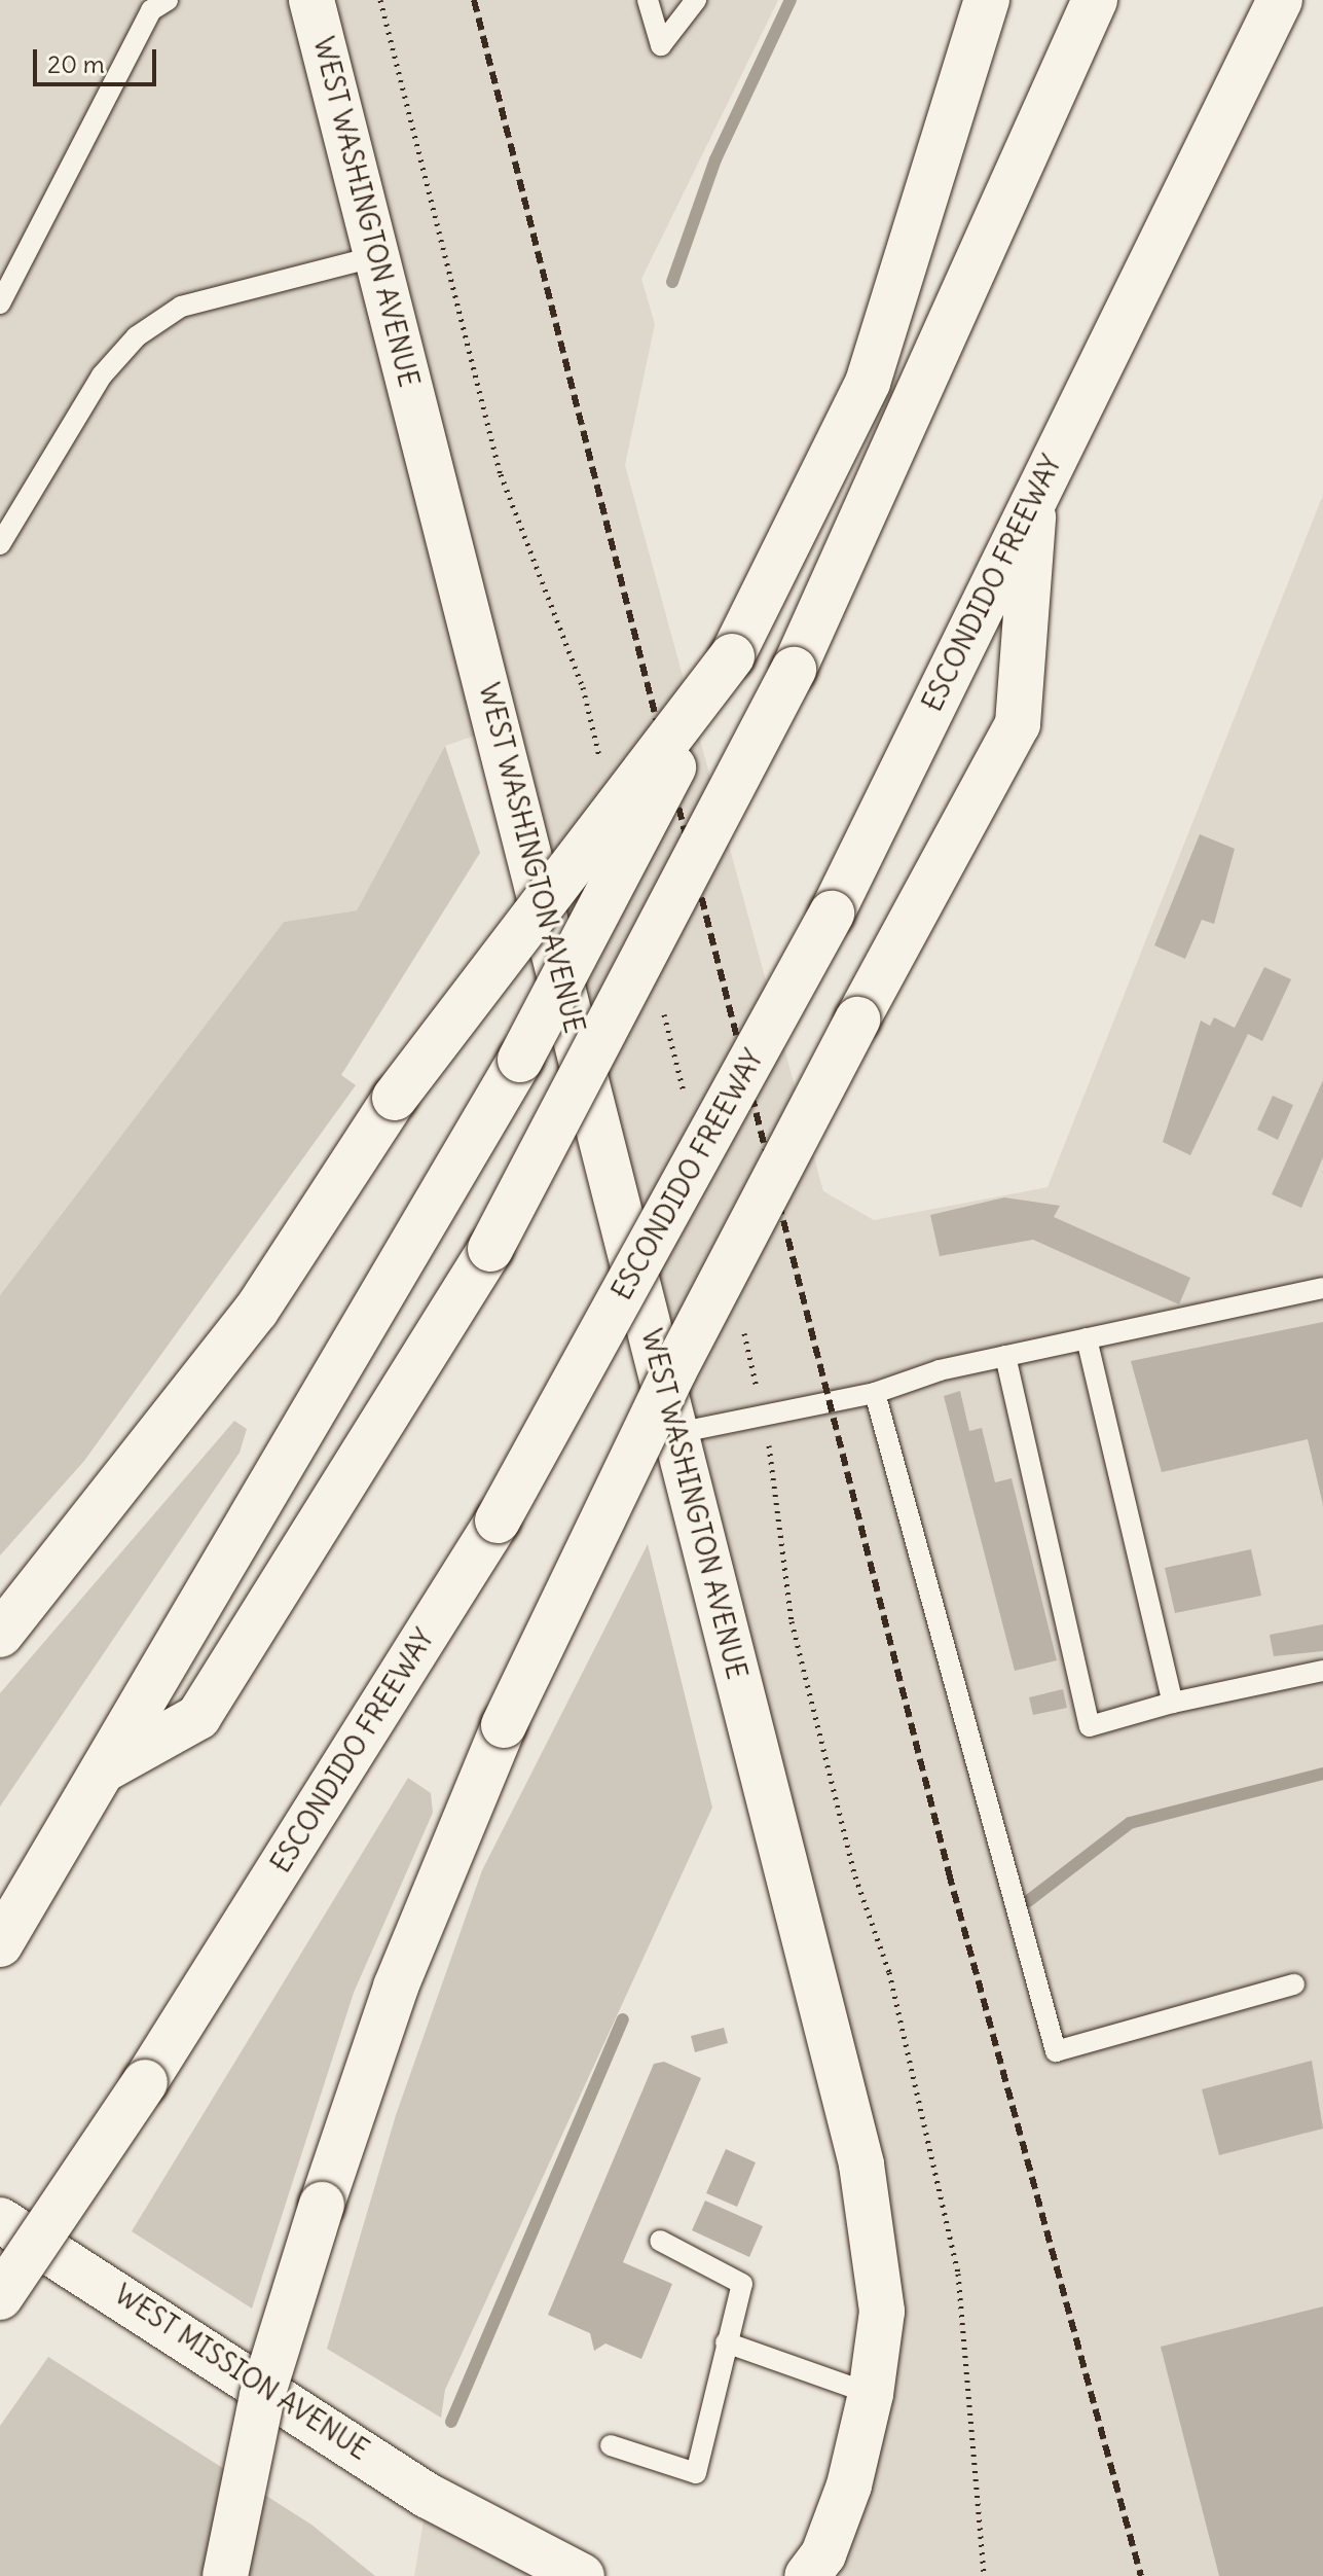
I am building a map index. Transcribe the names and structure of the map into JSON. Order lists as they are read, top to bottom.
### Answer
{
  "streets": {
    "main road": ["WEST WASHINGTON AVENUE", "ESCONDIDO FREEWAY", "WEST MISSION AVENUE"]
  },
  "scale_bar": "20 m"
}
